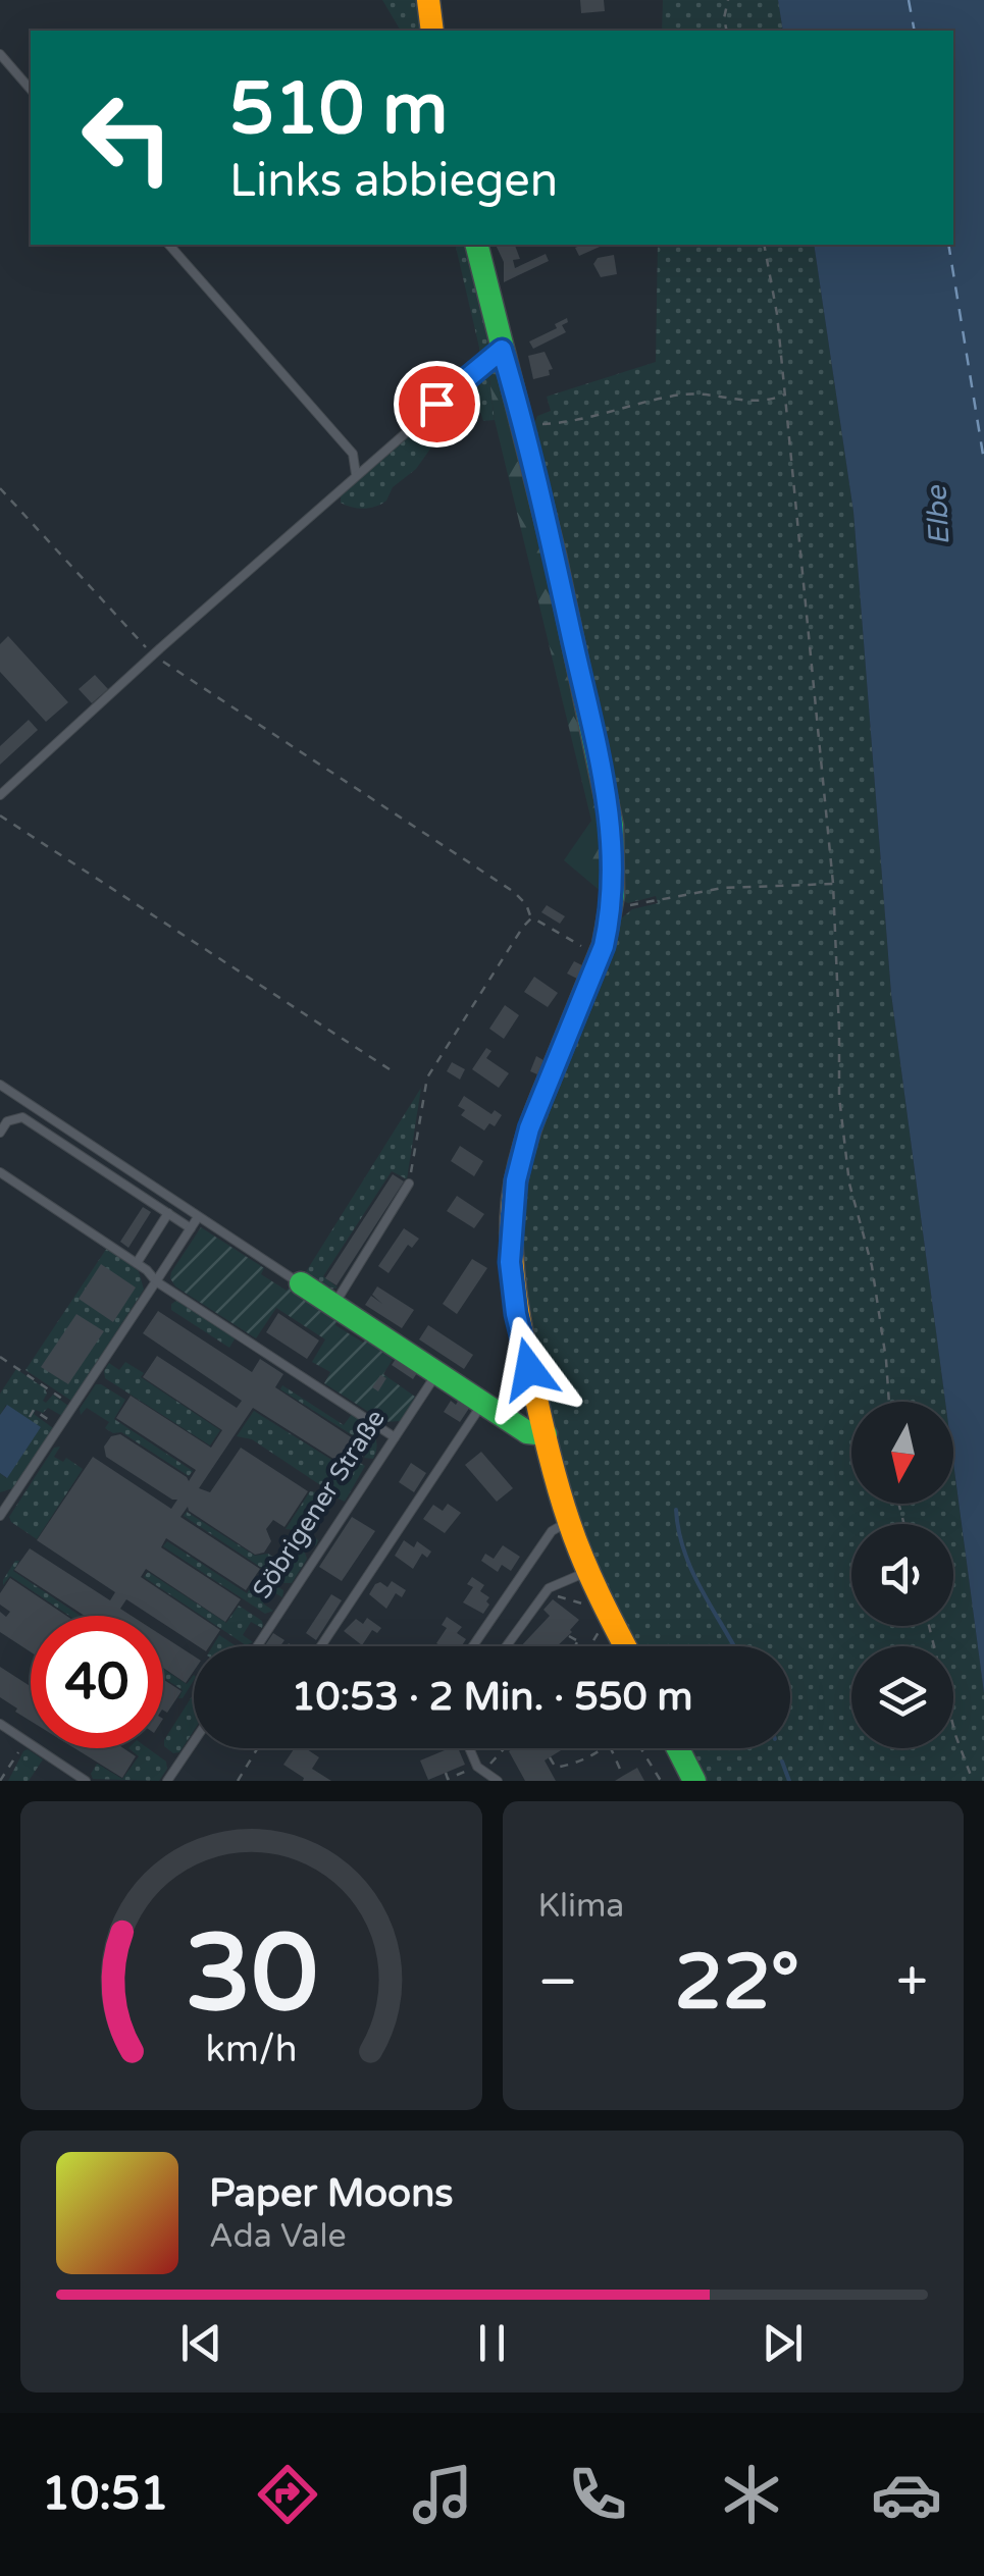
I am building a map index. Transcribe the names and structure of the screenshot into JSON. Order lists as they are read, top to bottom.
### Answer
{
  "streets": {
    "lane": ["Söbrigener Straße"]
  },
  "water": ["Elbe"],
  "north": "bottom",
  "page": {
    "turn": ["510 m", "Links abbiegen"],
    "limit": "40",
    "trip": "10:53 · 2 Min. · 550 m",
    "tile": "Klima",
    "heat": ["−", "22°", "+"],
    "song": ["Paper Moons", "Ada Vale"],
    "tabs": "10:51",
    "gauge": ["30", "km/h"]
  }
}
